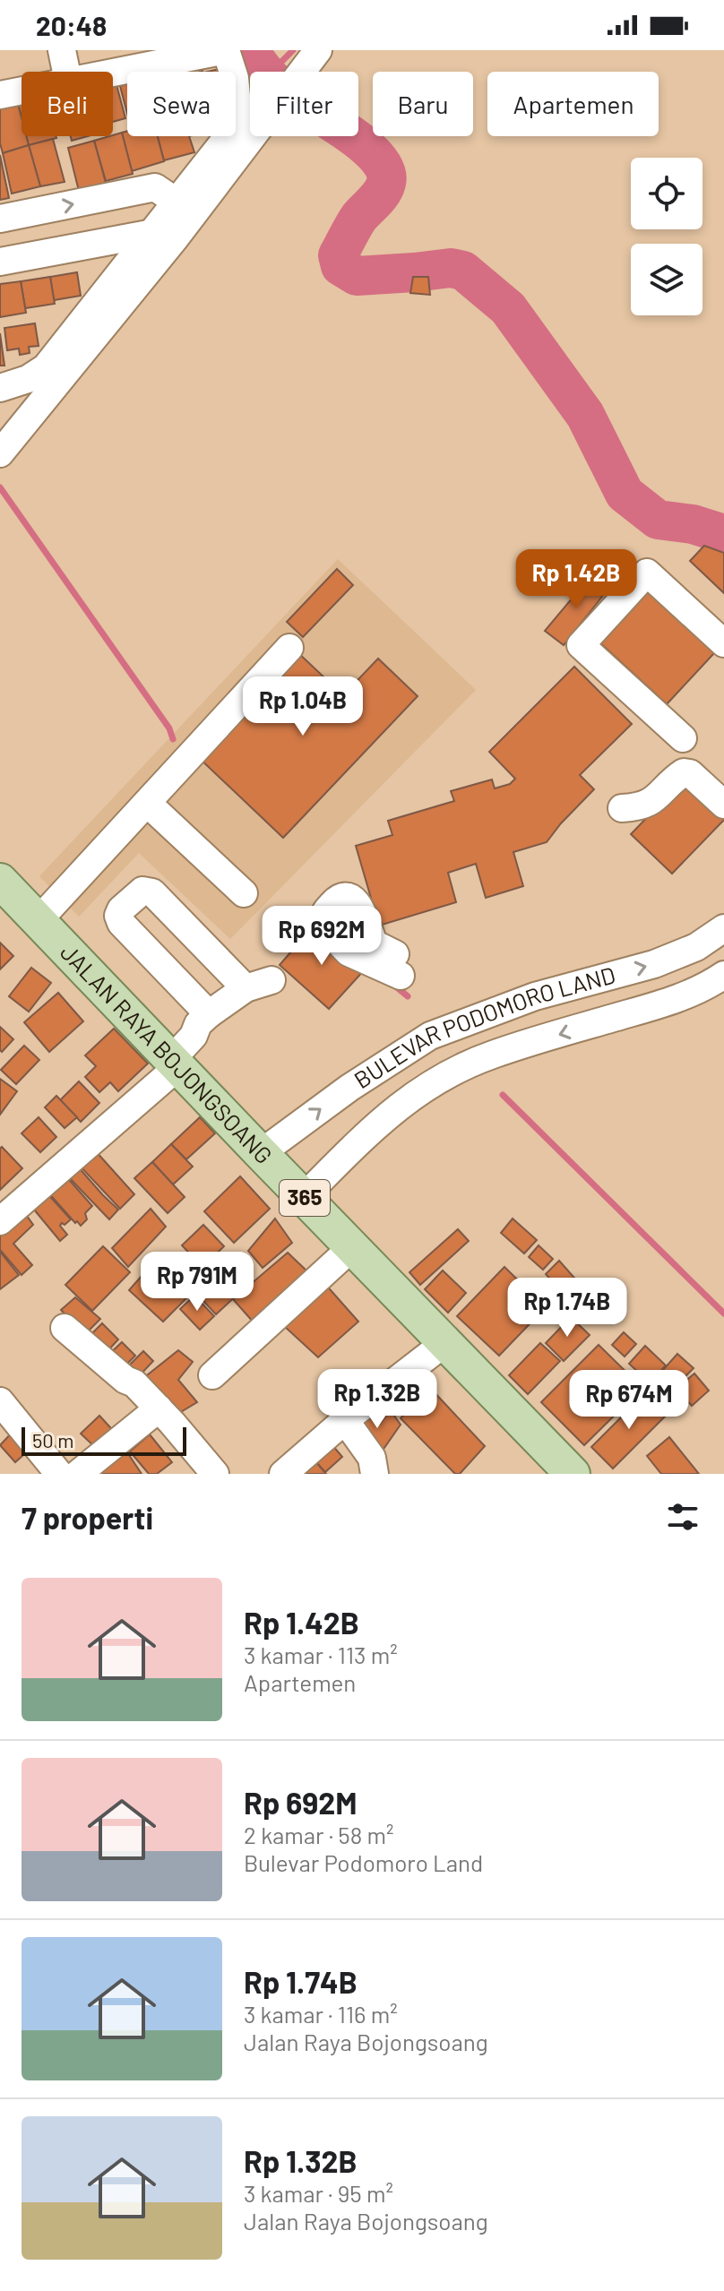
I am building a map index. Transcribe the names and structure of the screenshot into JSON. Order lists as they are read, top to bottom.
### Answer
{
  "streets": {
    "main road": ["JALAN RAYA BOJONGSOANG", "365"],
    "street": ["BULEVAR PODOMORO LAND"]
  },
  "crossings": [
    ["BULEVAR PODOMORO LAND", "JALAN RAYA BOJONGSOANG"]
  ],
  "scale_bar": "50 m",
  "page": {
    "status": "20:48",
    "chip": [
      "Beli",
      "Sewa",
      "Filter",
      "Baru",
      "Apartemen"
    ],
    "price": [
      "Rp 1.42B",
      "Rp 1.04B",
      "Rp 692M",
      "Rp 791M",
      "Rp 1.74B",
      "Rp 1.32B",
      "Rp 674M"
    ],
    "scale": "50 m",
    "heading": "7 properti",
    "list": [
      {
        "name": "Rp 1.42B",
        "note": "3 kamar · 113 m² · Apartemen"
      },
      {
        "name": "Rp 692M",
        "note": "2 kamar · 58 m² · Bulevar Podomoro Land"
      },
      {
        "name": "Rp 1.74B",
        "note": "3 kamar · 116 m² · Jalan Raya Bojongsoang"
      },
      {
        "name": "Rp 1.32B",
        "note": "3 kamar · 95 m² · Jalan Raya Bojongsoang"
      }
    ]
  }
}
